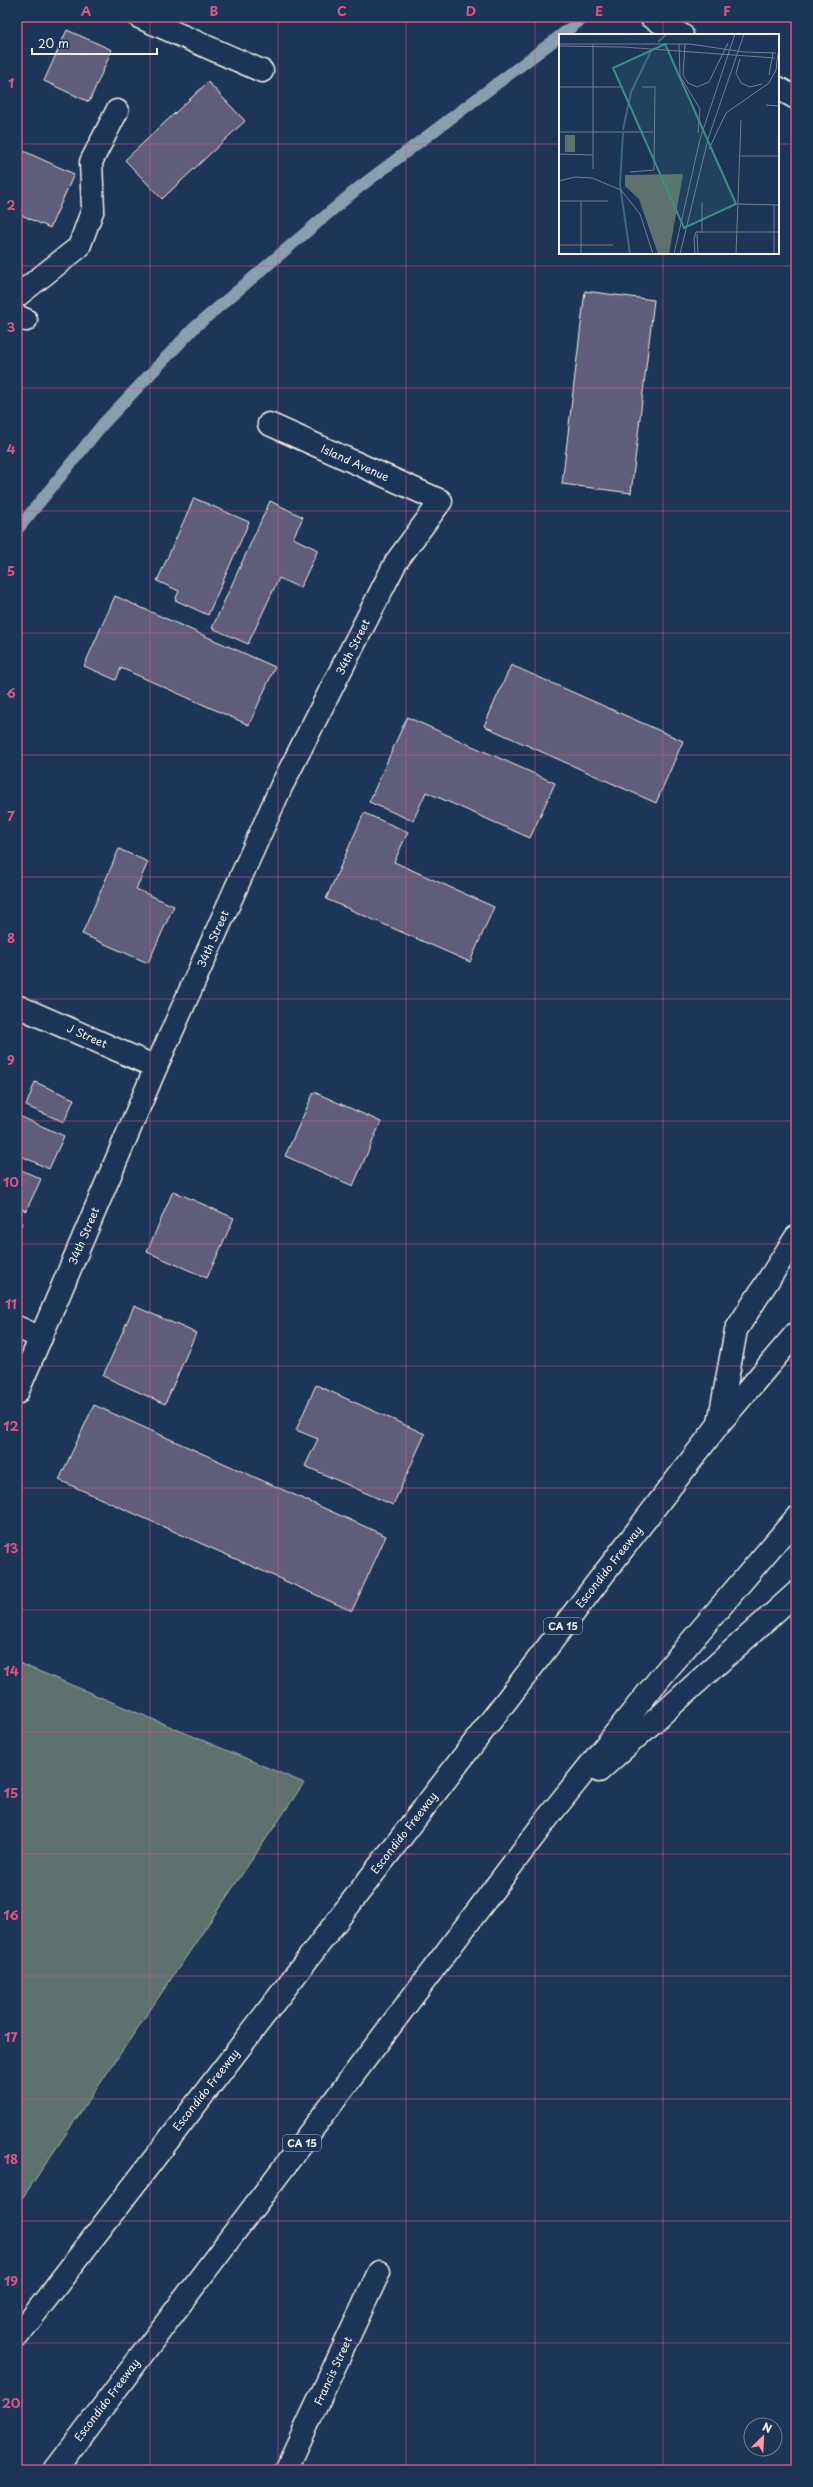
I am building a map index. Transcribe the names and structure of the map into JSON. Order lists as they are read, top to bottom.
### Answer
{
  "streets": {
    "main road": [
      "Island Avenue",
      "34th Street",
      "J Street",
      "Escondido Freeway",
      "CA 15",
      "Francis Street"
    ]
  },
  "crossings": [
    ["Island Avenue", "34th Street"],
    ["34th Street", "J Street"]
  ],
  "scale_bar": "20 m",
  "north": "top right",
  "grid": {
    "columns": [
      "A",
      "B",
      "C",
      "D",
      "E",
      "F"
    ],
    "rows": [
      "1",
      "2",
      "3",
      "4",
      "5",
      "6",
      "7",
      "8",
      "9",
      "10",
      "11",
      "12",
      "13",
      "14",
      "15",
      "16",
      "17",
      "18",
      "19",
      "20"
    ]
  }
}
